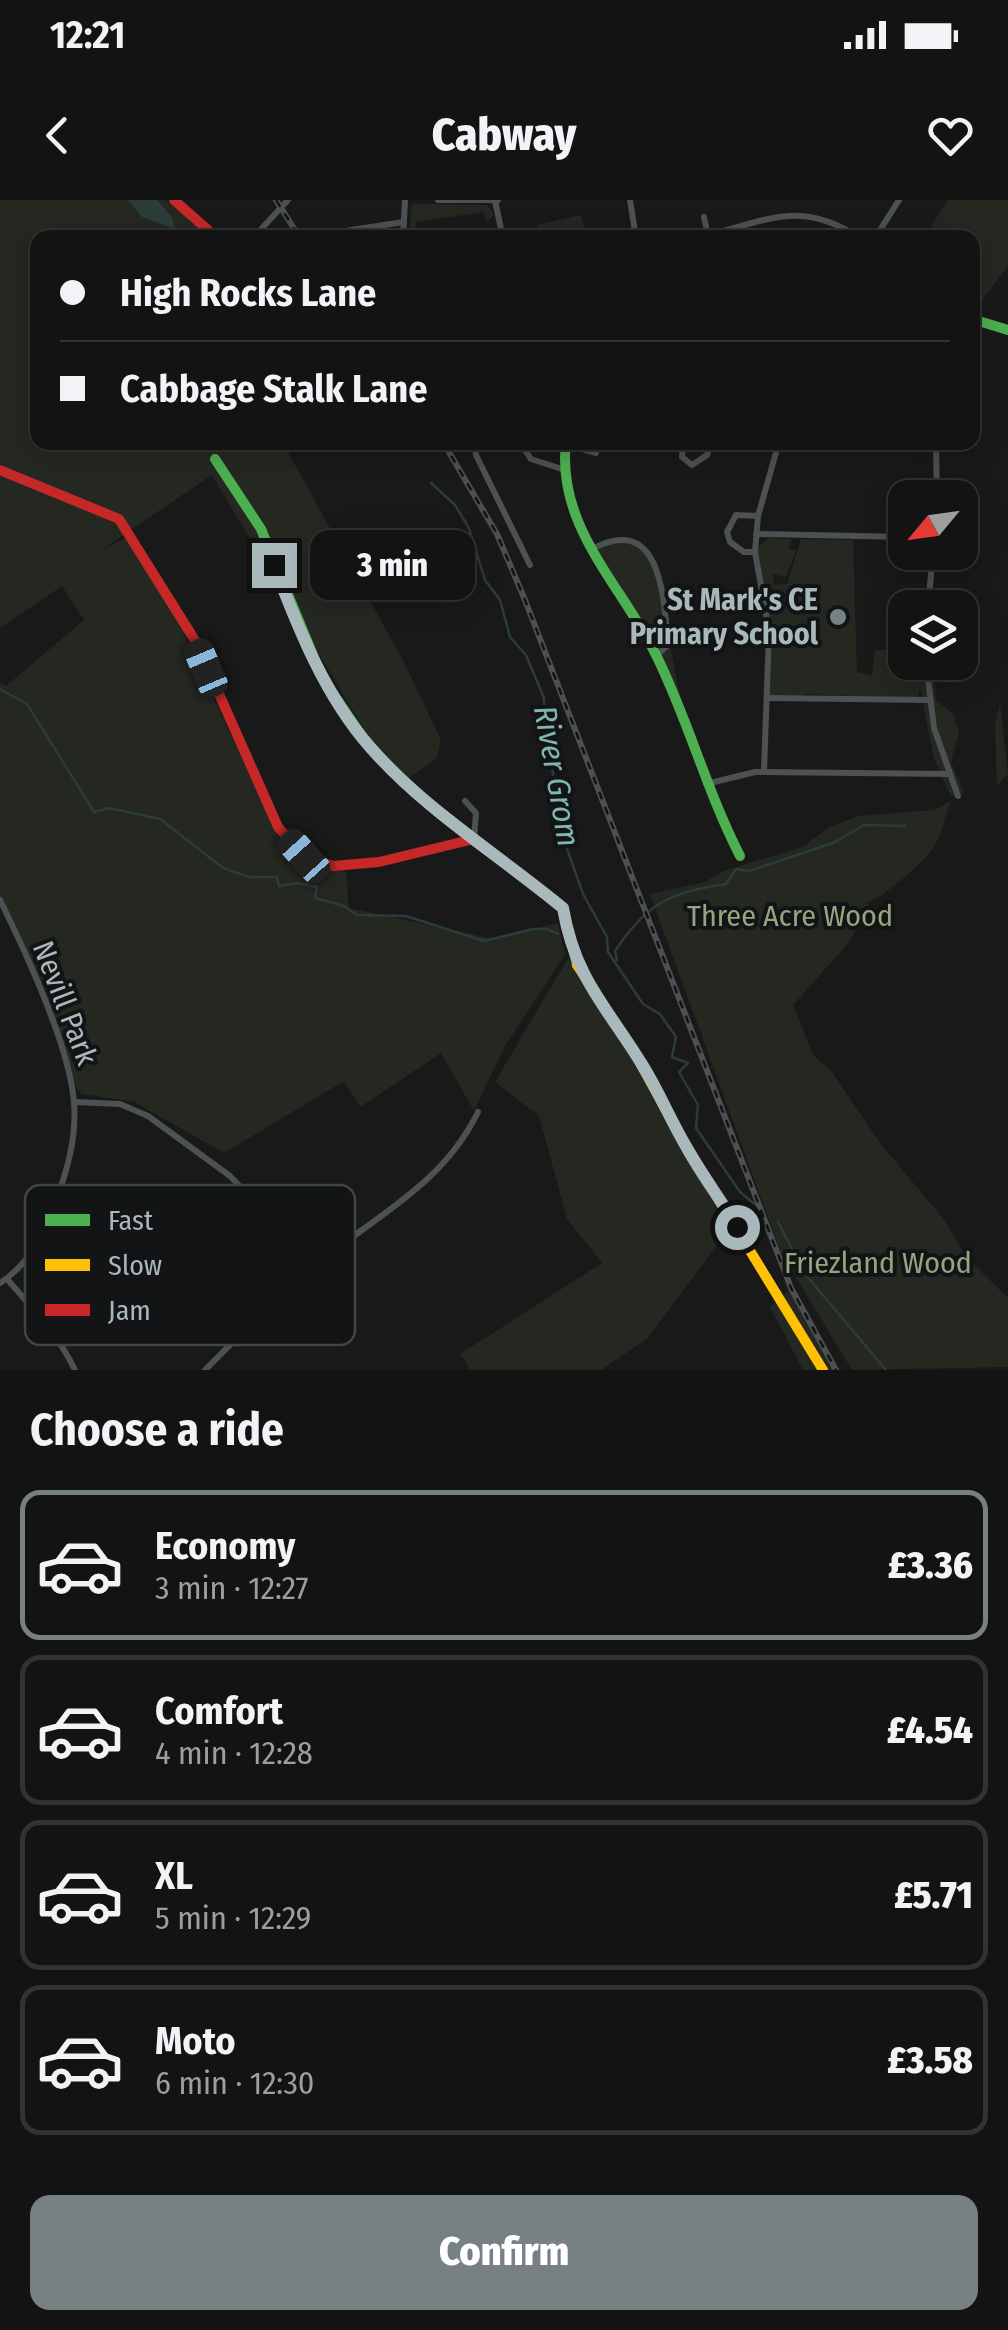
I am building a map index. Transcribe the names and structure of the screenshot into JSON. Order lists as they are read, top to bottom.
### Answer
{
  "streets": {
    "street": ["Nevill Park"]
  },
  "water": ["River Grom"],
  "parks": ["Three Acre Wood", "Friezland Wood"],
  "places": ["St Mark's CE Primary School"],
  "legend": ["Fast", "Slow", "Jam"],
  "north": "bottom left",
  "page": {
    "status": "12:21",
    "header": "Cabway",
    "banner": ["High Rocks Lane", "Cabbage Stalk Lane"],
    "bubble": "3 min",
    "heading": "Choose a ride",
    "list": [
      {
        "name": "Economy",
        "note": "3 min · 12:27",
        "value": "£3.36"
      },
      {
        "name": "Comfort",
        "note": "4 min · 12:28",
        "value": "£4.54"
      },
      {
        "name": "XL",
        "note": "5 min · 12:29",
        "value": "£5.71"
      },
      {
        "name": "Moto",
        "note": "6 min · 12:30",
        "value": "£3.58"
      }
    ],
    "buttons": "Confirm"
  }
}
